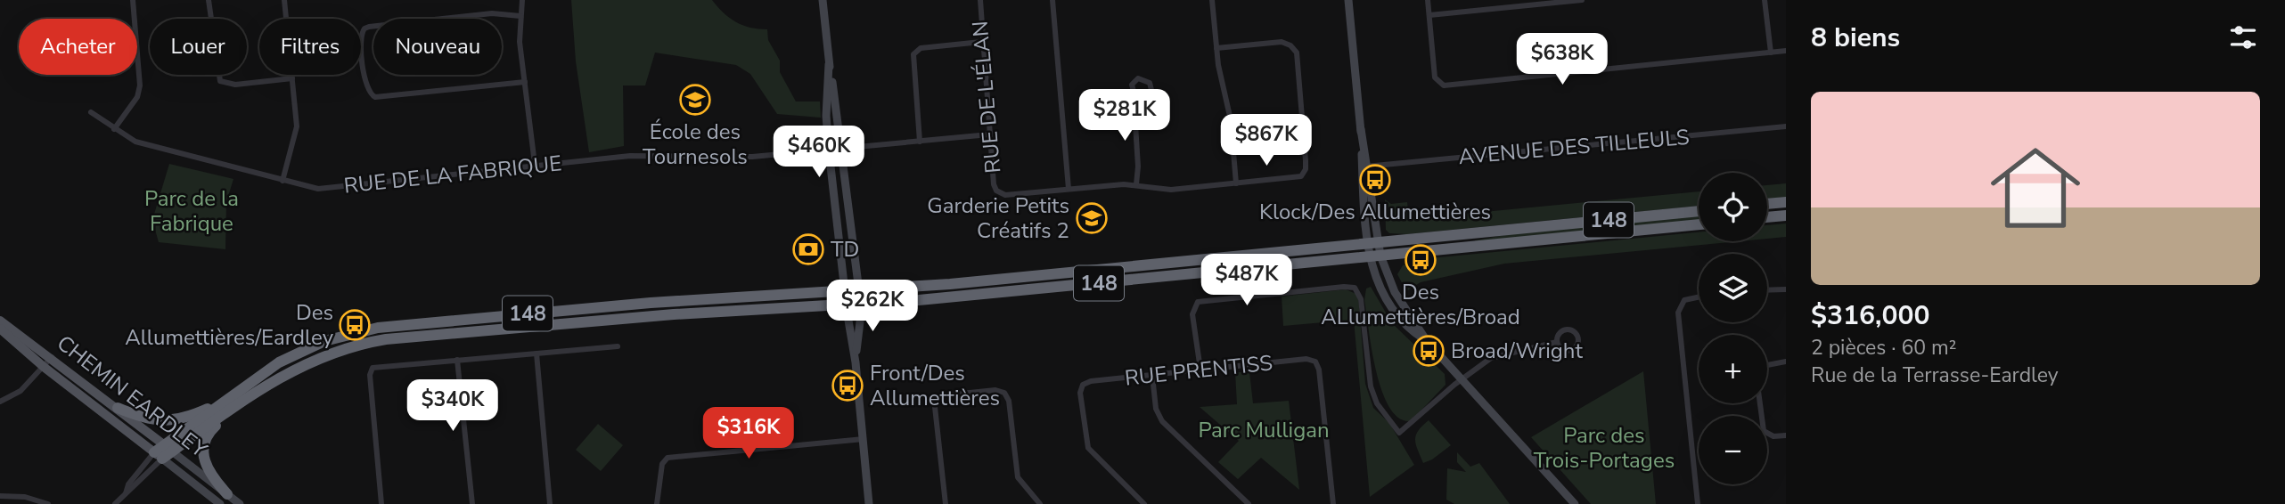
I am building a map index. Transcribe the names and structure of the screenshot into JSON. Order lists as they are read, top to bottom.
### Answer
{
  "streets": {
    "highway": ["148"],
    "main road": ["CHEMIN EARDLEY"],
    "street": [
      "RUE DE L'ÉLAN",
      "AVENUE DES TILLEULS",
      "RUE DE LA FABRIQUE",
      "RUE PRENTISS"
    ]
  },
  "crossings": [
    ["RUE DE L'ÉLAN", "RUE DE LA FABRIQUE"],
    ["148", "CHEMIN EARDLEY"]
  ],
  "parks": ["Parc de la Fabrique", "Parc Mulligan", "Parc des Trois-Portages"],
  "places": {
    "school or university": ["École des Tournesols", "Garderie Petits Créatifs 2"],
    "bus stop": [
      "Klock/Des Allumettières",
      "Des ALlumettières/Broad",
      "Des Allumettières/Eardley",
      "Broad/Wright",
      "Front/Des Allumettières"
    ],
    "bank": ["TD"]
  },
  "page": {
    "heading": "8 biens",
    "chip": [
      "Acheter",
      "Louer",
      "Filtres",
      "Nouveau"
    ],
    "price": [
      "$638K",
      "$281K",
      "$867K",
      "$460K",
      "$487K",
      "$262K",
      "$340K",
      "$316K"
    ],
    "list": [
      {
        "name": "$316,000",
        "note": "2 pièces · 60 m² · Rue de la Terrasse-Eardley"
      }
    ],
    "map_buttons": ["+", "−"]
  }
}
